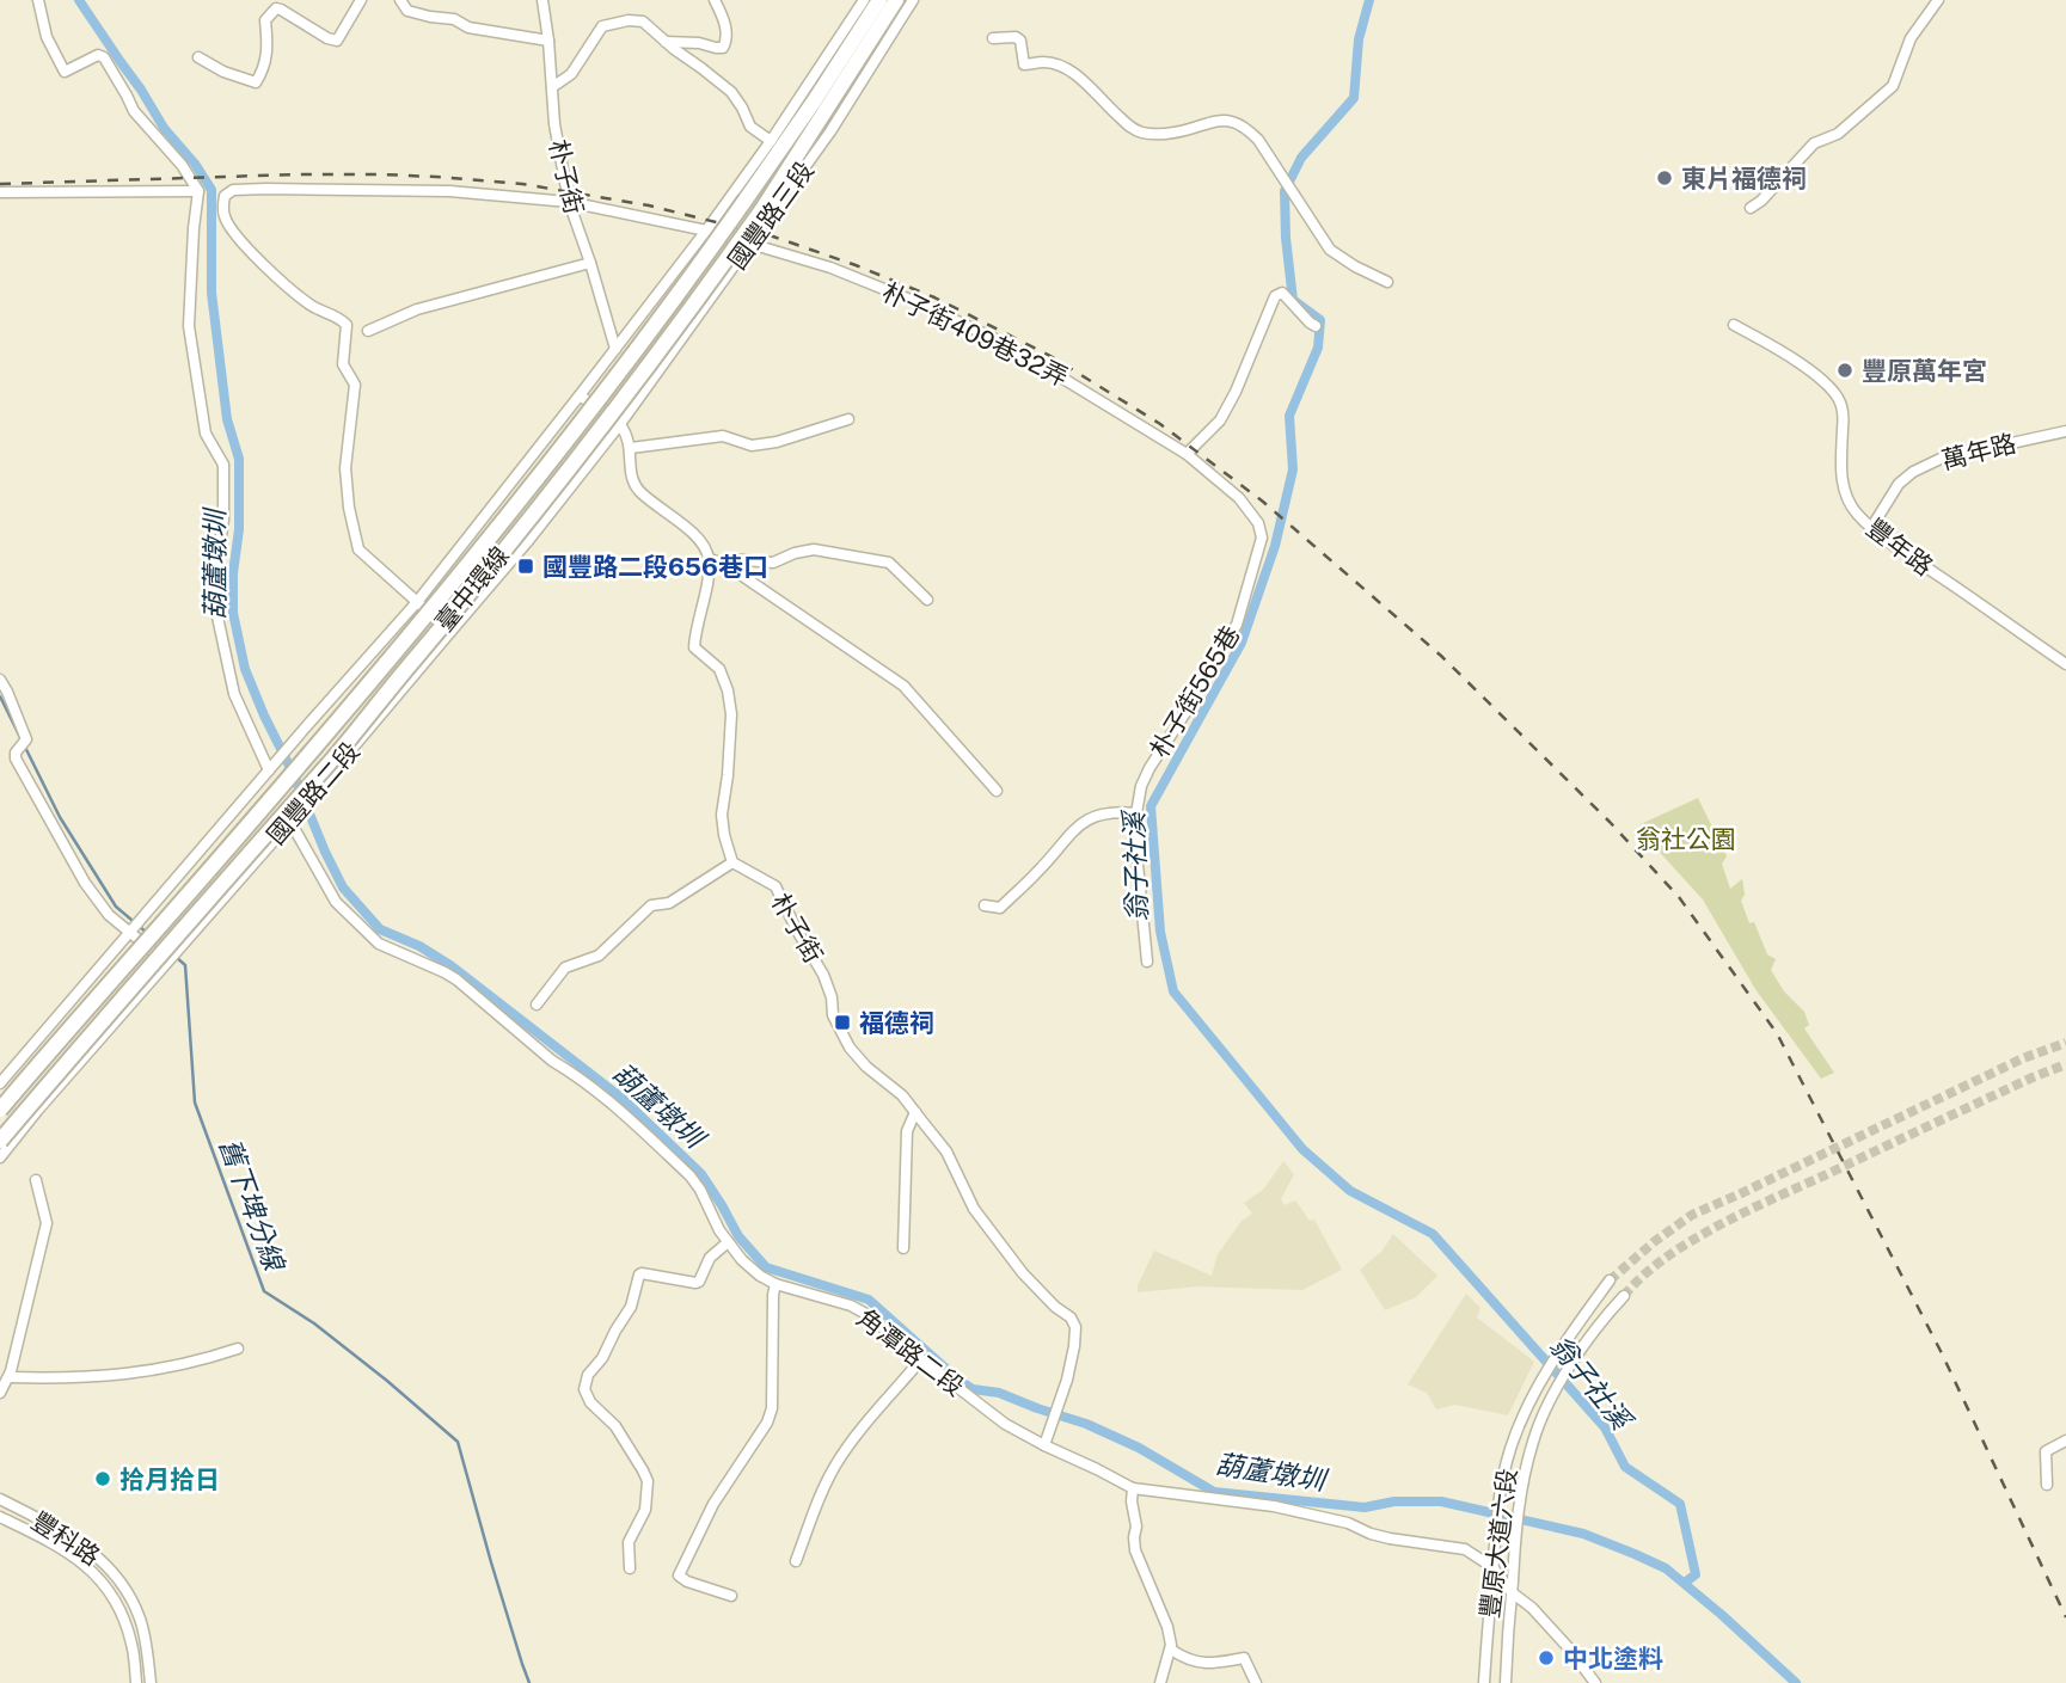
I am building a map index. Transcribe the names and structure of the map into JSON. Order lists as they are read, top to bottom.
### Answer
{
  "streets": {
    "highway": ["臺中環線"],
    "street": [
      "朴子街",
      "國豐路三段",
      "朴子街409巷32弄",
      "萬年路",
      "豐年路",
      "朴子街565巷",
      "國豐路二段",
      "角潭路二段",
      "豐科路",
      "豐原大道六段"
    ]
  },
  "crossings": [
    ["朴子街", "國豐路三段"],
    ["朴子街", "朴子街409巷32弄"],
    ["朴子街", "國豐路二段"],
    ["朴子街", "角潭路二段"],
    ["國豐路三段", "朴子街409巷32弄"],
    ["國豐路三段", "國豐路二段"],
    ["朴子街409巷32弄", "朴子街565巷"],
    ["萬年路", "豐年路"],
    ["國豐路二段", "角潭路二段"],
    ["角潭路二段", "豐原大道六段"]
  ],
  "water": ["葫蘆墩圳", "翁子社溪", "舊下埤分線"],
  "parks": ["翁社公園"],
  "places": {
    "other": [
      "東片福德祠",
      "豐原萬年宮",
      "拾月拾日",
      "中北塗料"
    ],
    "transit": ["國豐路二段656巷口", "福德祠"]
  }
}
